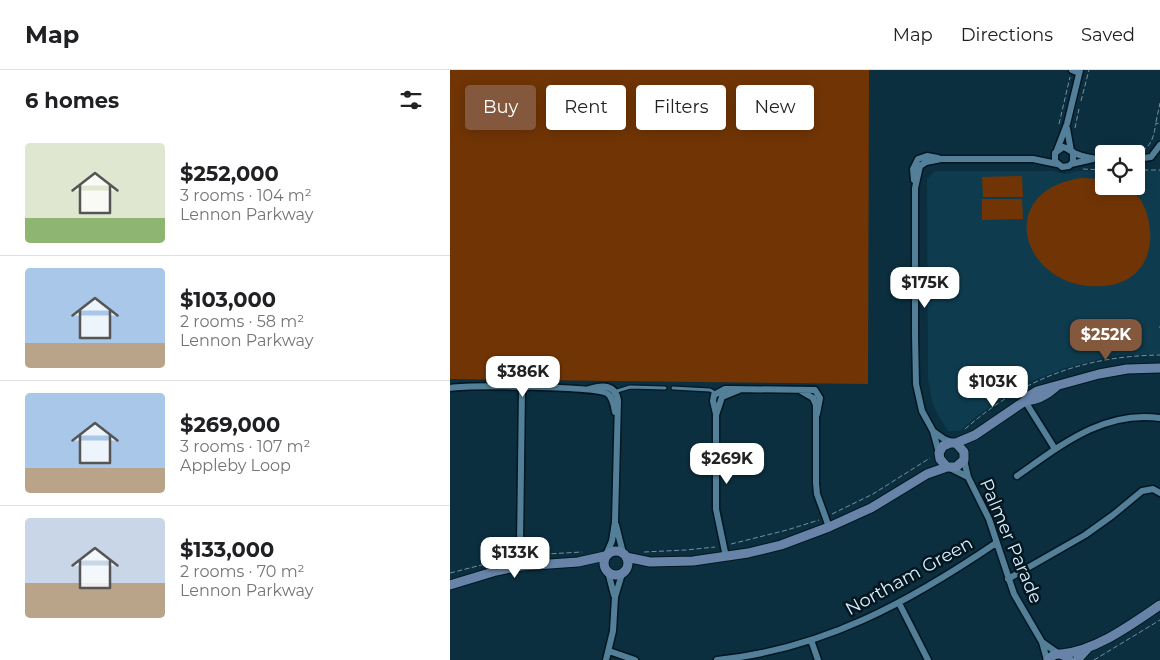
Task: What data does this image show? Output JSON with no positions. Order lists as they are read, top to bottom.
{
  "streets": {
    "street": ["Palmer Parade", "Northam Green"]
  },
  "crossings": [
    ["Palmer Parade", "Northam Green"]
  ],
  "page": {
    "header": "Map",
    "nav": ["Map", "Directions", "Saved"],
    "heading": "6 homes",
    "chip": [
      "Buy",
      "Rent",
      "Filters",
      "New"
    ],
    "list": [
      {
        "name": "$252,000",
        "note": "3 rooms · 104 m² · Lennon Parkway"
      },
      {
        "name": "$103,000",
        "note": "2 rooms · 58 m² · Lennon Parkway"
      },
      {
        "name": "$269,000",
        "note": "3 rooms · 107 m² · Appleby Loop"
      },
      {
        "name": "$133,000",
        "note": "2 rooms · 70 m² · Lennon Parkway"
      }
    ],
    "price": [
      "$175K",
      "$252K",
      "$386K",
      "$103K",
      "$269K",
      "$133K"
    ]
  }
}
